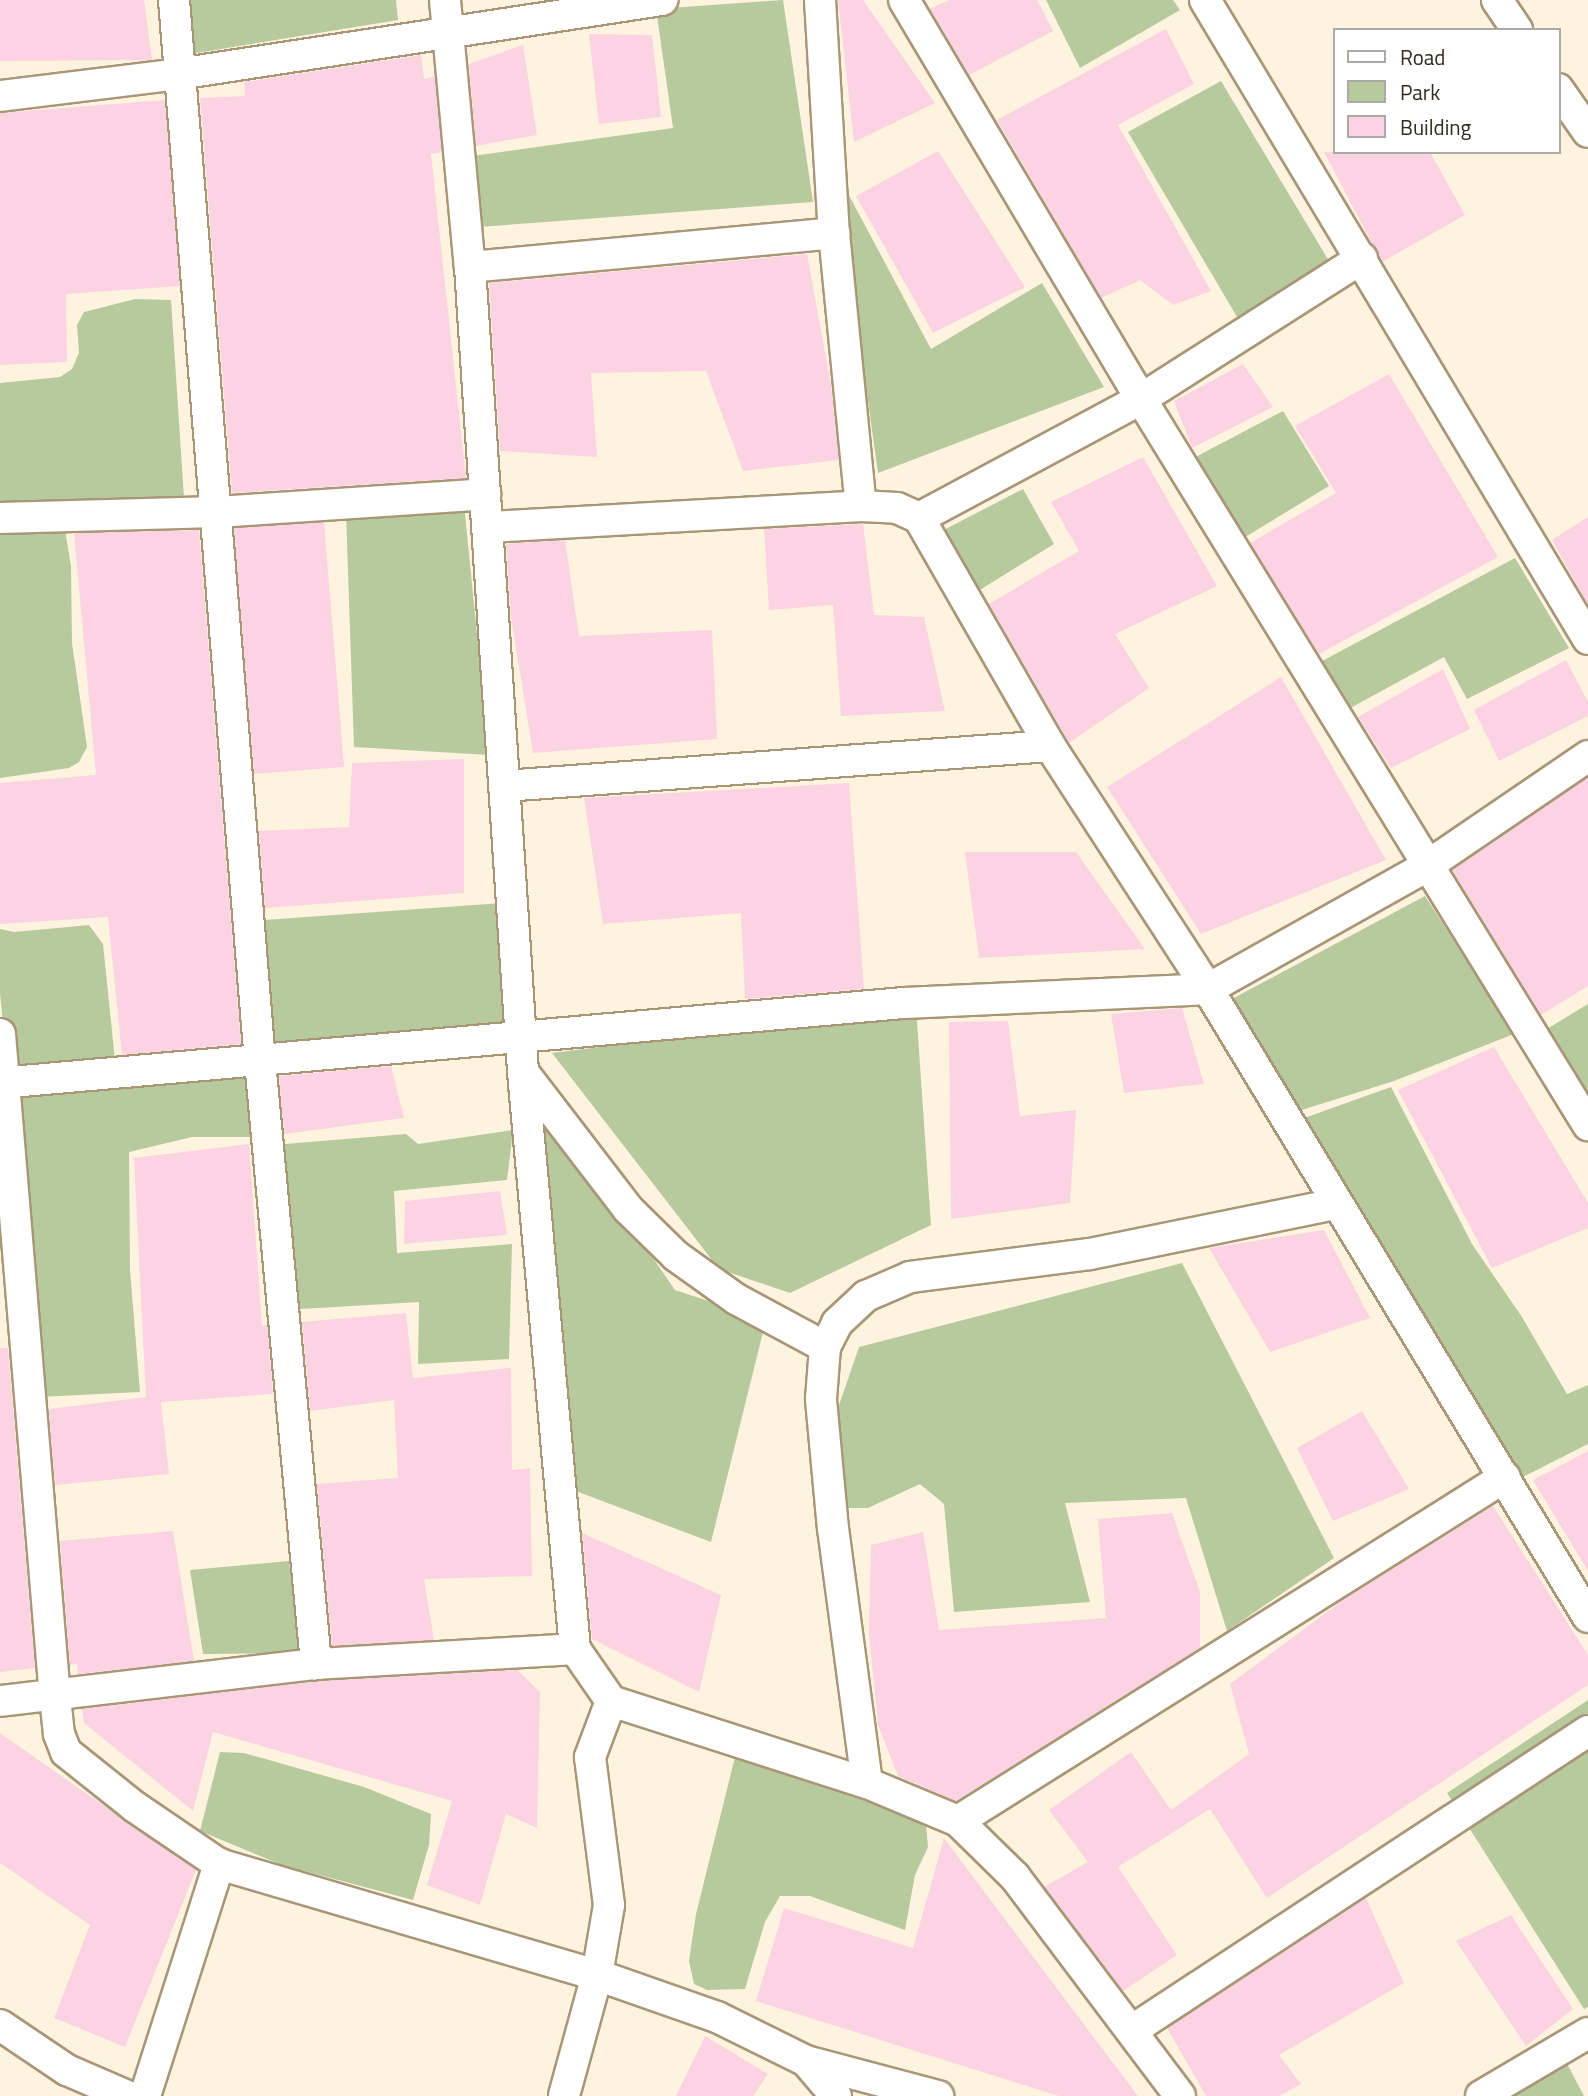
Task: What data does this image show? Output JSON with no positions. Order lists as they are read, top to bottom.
{
  "legend": ["Road", "Park", "Building"]
}
